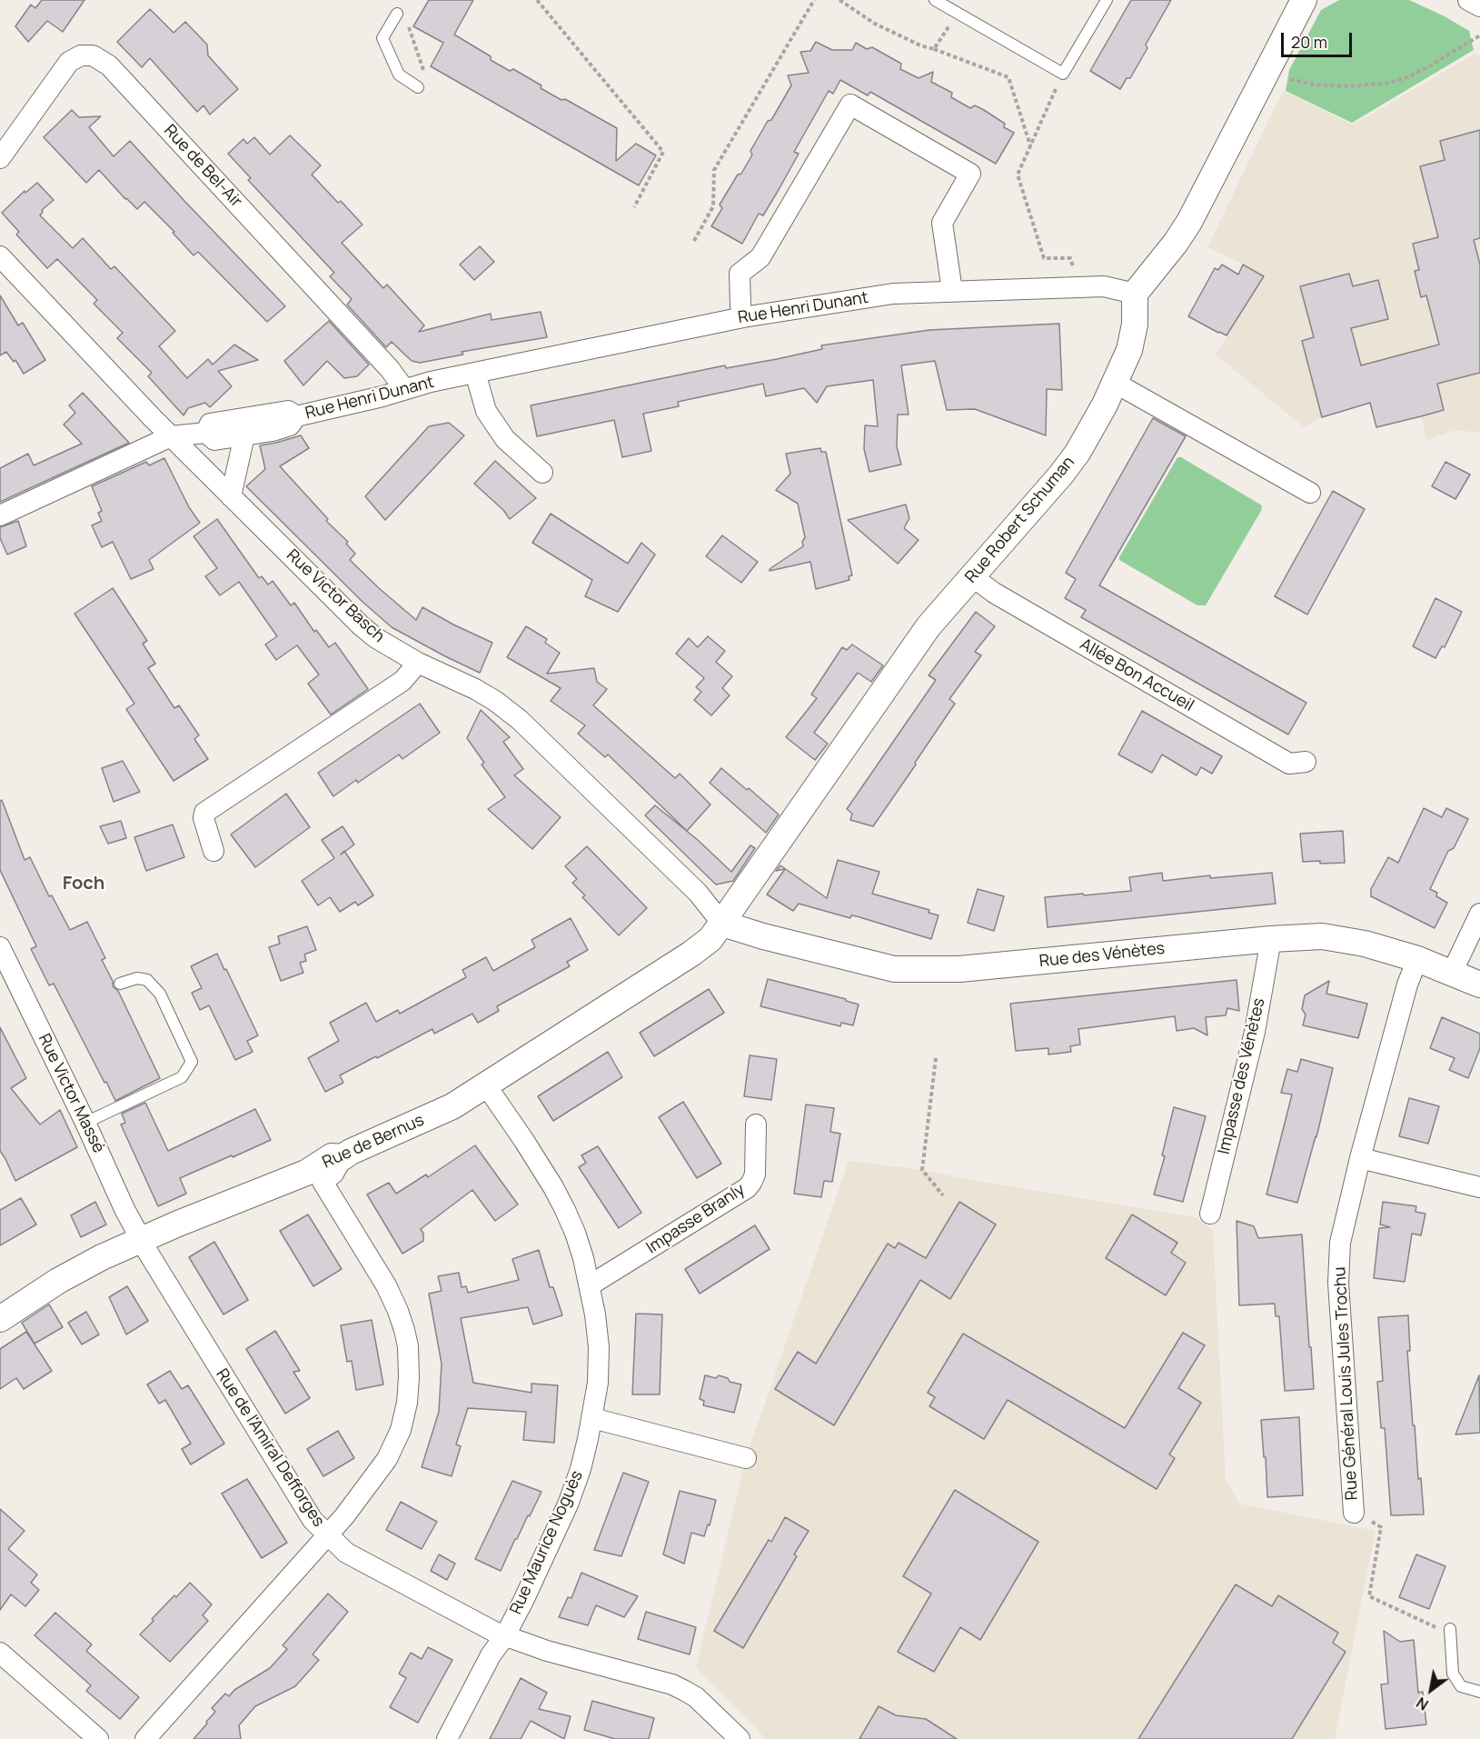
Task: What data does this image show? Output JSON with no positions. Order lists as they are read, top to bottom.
{
  "streets": {
    "street": [
      "Rue de Bel-Air",
      "Rue Henri Dunant",
      "Rue Robert Schuman",
      "Rue Victor Basch",
      "Allée Bon Accueil",
      "Rue des Vénètes",
      "Impasse des Vénètes",
      "Rue Victor Massé",
      "Rue de Bernus",
      "Impasse Branly",
      "Rue Général Louis Jules Trochu",
      "Rue de l'Amiral Defforges",
      "Rue Maurice Noguès"
    ]
  },
  "crossings": [
    ["Rue de Bel-Air", "Rue Henri Dunant"],
    ["Rue Henri Dunant", "Rue Robert Schuman"],
    ["Rue Henri Dunant", "Rue Victor Basch"],
    ["Rue Robert Schuman", "Rue Victor Basch"],
    ["Rue Robert Schuman", "Allée Bon Accueil"],
    ["Rue Robert Schuman", "Rue des Vénètes"],
    ["Rue Robert Schuman", "Rue de Bernus"],
    ["Rue Victor Basch", "Rue des Vénètes"],
    ["Rue Victor Basch", "Rue de Bernus"],
    ["Rue des Vénètes", "Impasse des Vénètes"],
    ["Rue des Vénètes", "Rue de Bernus"],
    ["Rue des Vénètes", "Rue Général Louis Jules Trochu"],
    ["Rue Victor Massé", "Rue de Bernus"],
    ["Rue Victor Massé", "Rue de l'Amiral Defforges"],
    ["Rue de Bernus", "Rue de l'Amiral Defforges"],
    ["Rue de Bernus", "Rue Maurice Noguès"],
    ["Impasse Branly", "Rue Maurice Noguès"],
    ["Rue de l'Amiral Defforges", "Rue Maurice Noguès"]
  ],
  "districts": ["Foch"],
  "scale_bar": "20 m",
  "north": "bottom left"
}
